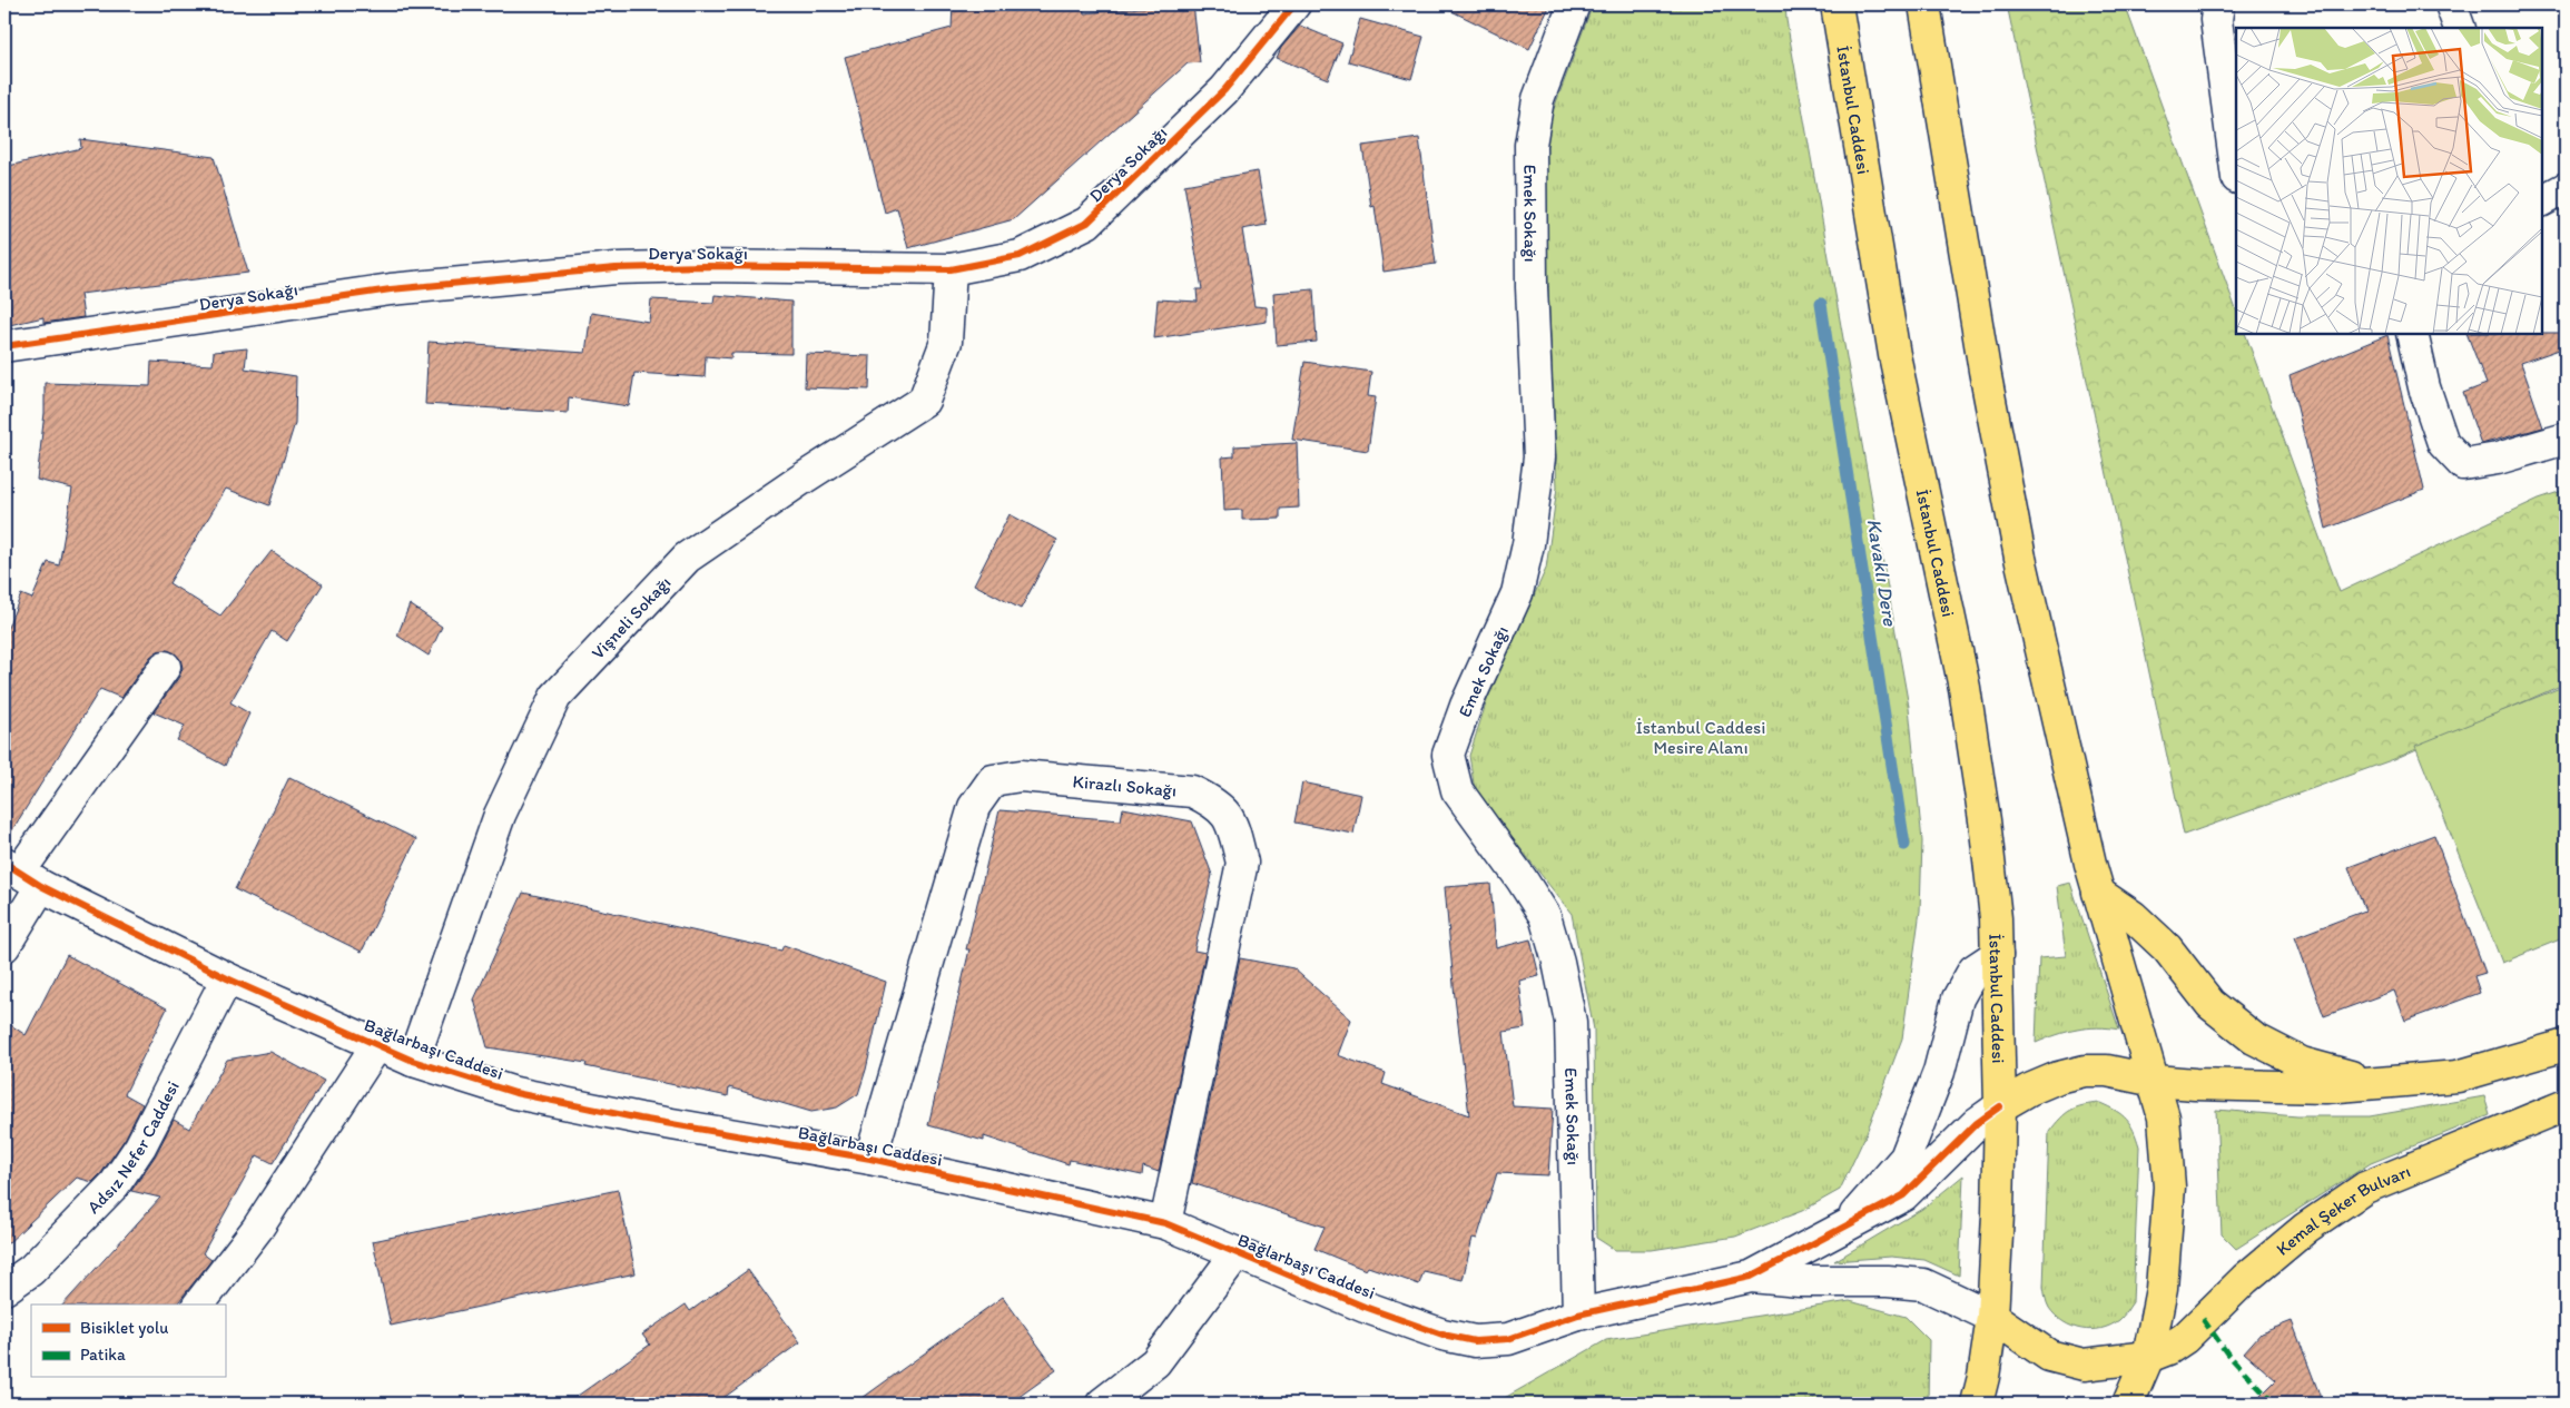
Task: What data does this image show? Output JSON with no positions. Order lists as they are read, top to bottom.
{
  "streets": {
    "main road": ["İstanbul Caddesi", "Kemal Şeker Bulvarı"],
    "street": [
      "Derya Sokağı",
      "Emek Sokağı",
      "Vişneli Sokağı",
      "Kirazlı Sokağı",
      "Bağlarbaşı Caddesi",
      "Adsız Nefer Caddesi"
    ]
  },
  "crossings": [
    ["İstanbul Caddesi", "Kemal Şeker Bulvarı"],
    ["Derya Sokağı", "Vişneli Sokağı"],
    ["Emek Sokağı", "Bağlarbaşı Caddesi"],
    ["Vişneli Sokağı", "Bağlarbaşı Caddesi"],
    ["Kirazlı Sokağı", "Bağlarbaşı Caddesi"],
    ["Bağlarbaşı Caddesi", "Adsız Nefer Caddesi"]
  ],
  "water": ["Kavaklı Dere"],
  "parks": ["İstanbul Caddesi Mesire Alanı"],
  "legend": ["Bisiklet yolu", "Patika"]
}
